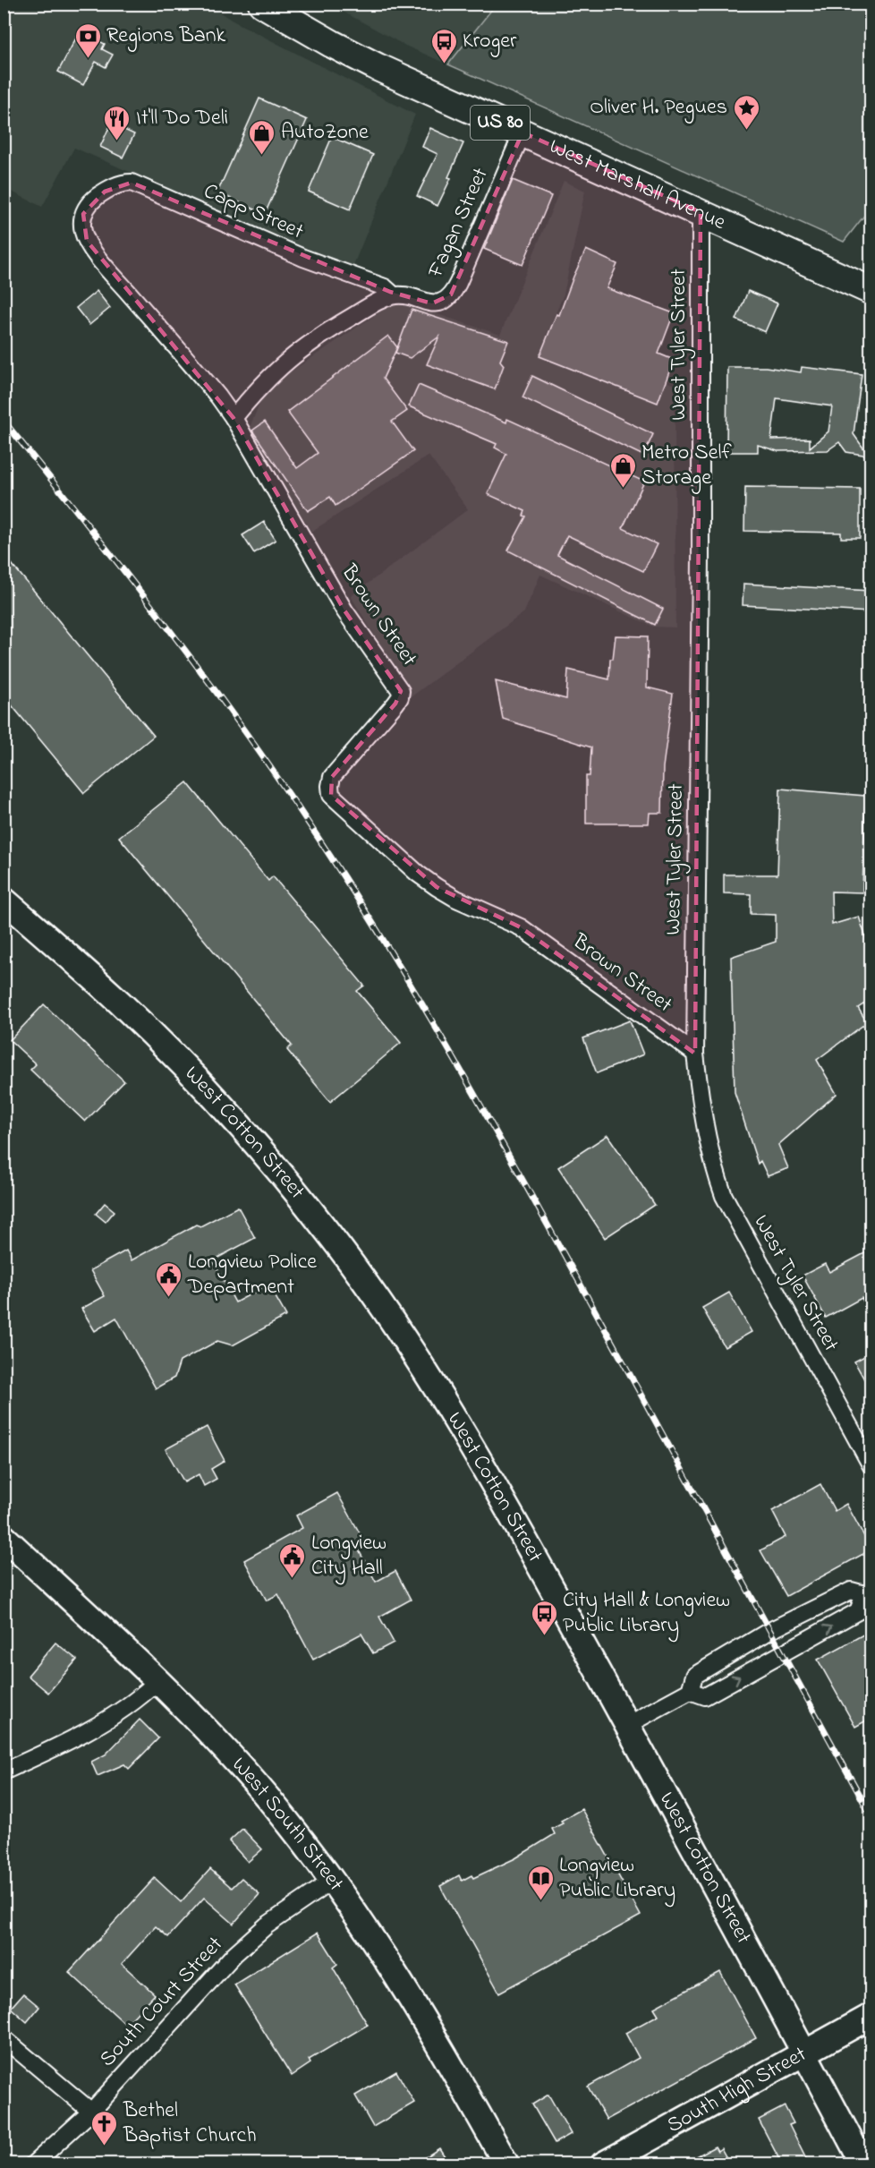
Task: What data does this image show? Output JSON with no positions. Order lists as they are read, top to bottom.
{
  "streets": {
    "main road": [
      "US 80",
      "West Marshall Avenue",
      "West Cotton Street",
      "West South Street",
      "South High Street"
    ],
    "street": [
      "Capp Street",
      "Fagan Street",
      "West Tyler Street",
      "Brown Street",
      "South Court Street"
    ]
  },
  "crossings": [
    ["West Marshall Avenue", "Fagan Street"],
    ["West Marshall Avenue", "West Tyler Street"],
    ["Capp Street", "Fagan Street"],
    ["Capp Street", "Brown Street"],
    ["West Tyler Street", "Brown Street"],
    ["West Cotton Street", "South High Street"],
    ["West South Street", "South Court Street"]
  ],
  "places": {
    "bank": ["Regions Bank"],
    "bus stop": ["Kroger", "City Hall & Longview Public Library"],
    "place": ["Oliver H. Pegues"],
    "restaurant": ["It'll Do Deli"],
    "shop": ["AutoZone", "Metro Self Storage"],
    "public building": ["Longview Police Department", "Longview City Hall"],
    "library": ["Longview Public Library"],
    "church": ["Bethel Baptist Church"]
  }
}
